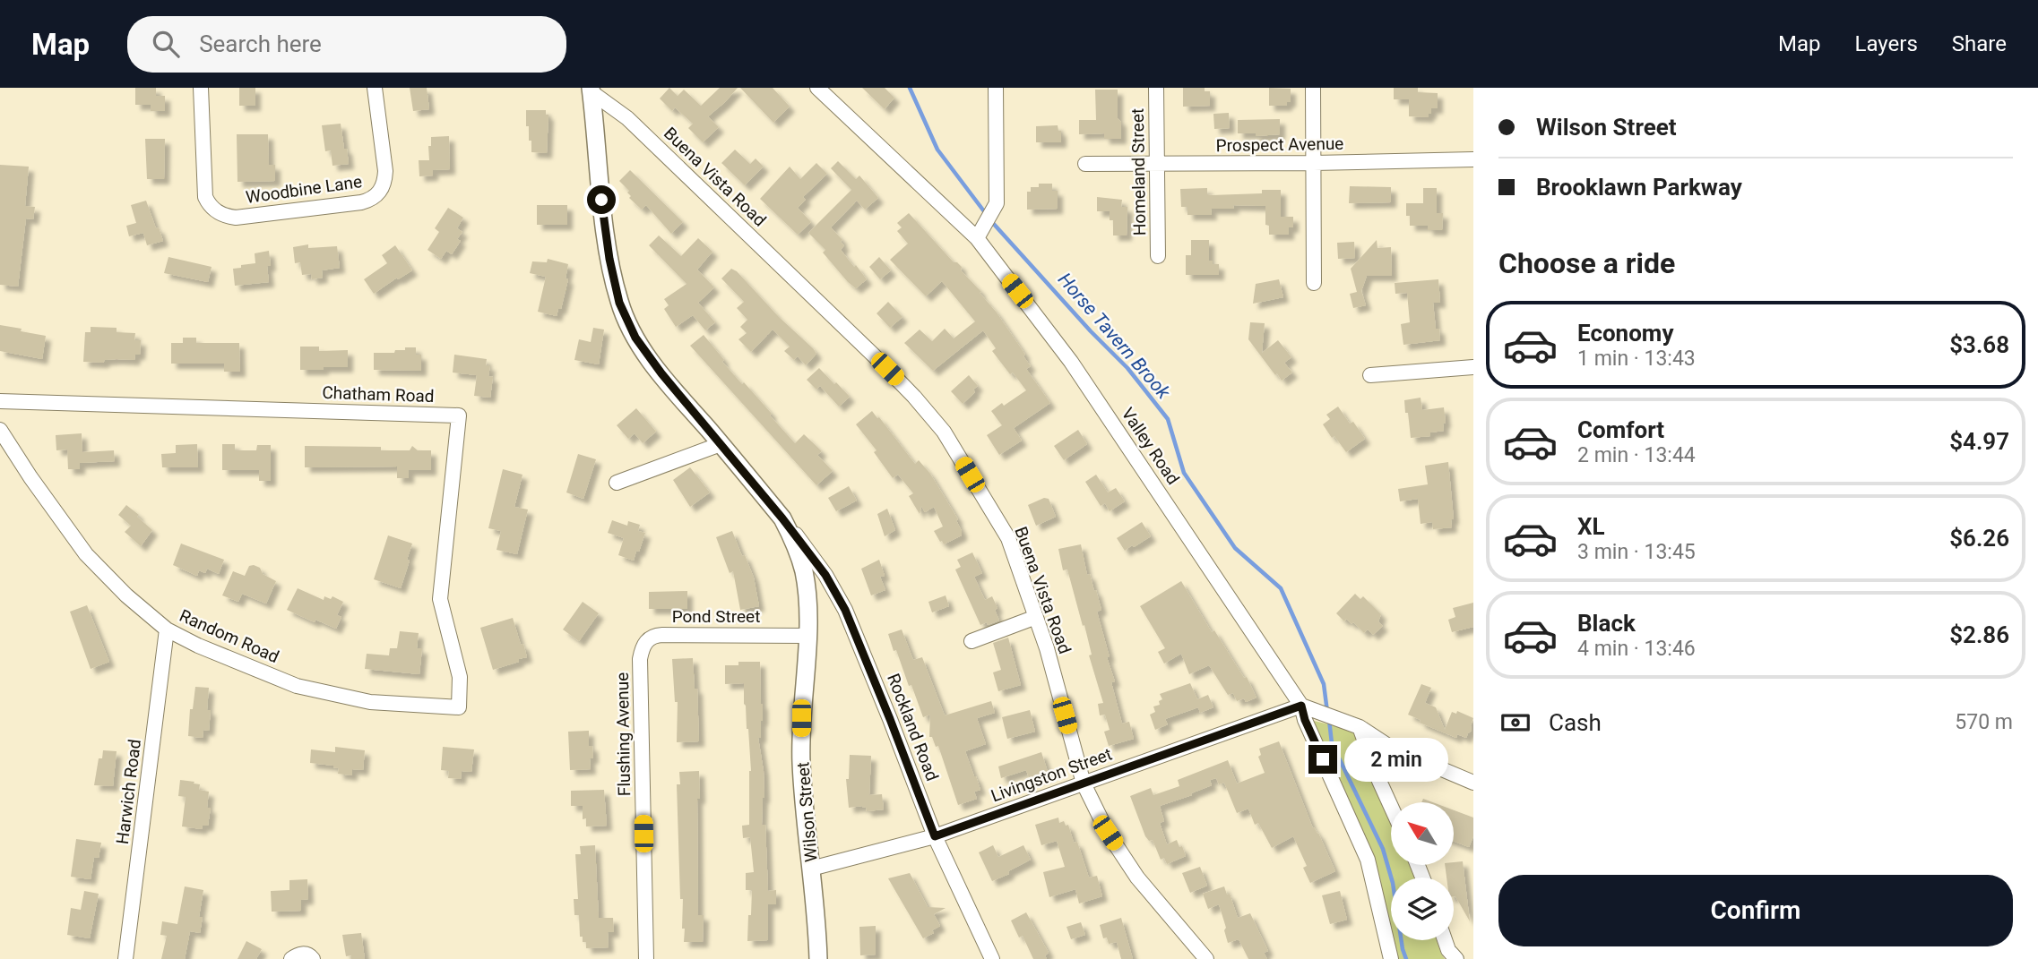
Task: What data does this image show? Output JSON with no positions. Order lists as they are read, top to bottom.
{
  "streets": {
    "main road": ["Wilson Street"],
    "street": [
      "Prospect Avenue",
      "Homeland Street",
      "Buena Vista Road",
      "Woodbine Lane",
      "Chatham Road",
      "Valley Road",
      "Pond Street",
      "Random Road",
      "Rockland Road",
      "Flushing Avenue",
      "Livingston Street",
      "Harwich Road"
    ]
  },
  "crossings": [
    ["Prospect Avenue", "Homeland Street"],
    ["Buena Vista Road", "Livingston Street"],
    ["Buena Vista Road", "Wilson Street"],
    ["Chatham Road", "Random Road"],
    ["Valley Road", "Livingston Street"],
    ["Pond Street", "Flushing Avenue"],
    ["Pond Street", "Wilson Street"],
    ["Random Road", "Harwich Road"],
    ["Rockland Road", "Livingston Street"],
    ["Rockland Road", "Wilson Street"],
    ["Livingston Street", "Wilson Street"]
  ],
  "water": ["Horse Tavern Brook"],
  "north": "top left",
  "page": {
    "header": "Map",
    "search": "Search here",
    "nav": ["Map", "Layers", "Share"],
    "banner": ["Wilson Street", "Brooklawn Parkway"],
    "heading": "Choose a ride",
    "list": [
      {
        "name": "Economy",
        "note": "1 min · 13:43",
        "value": "$3.68"
      },
      {
        "name": "Comfort",
        "note": "2 min · 13:44",
        "value": "$4.97"
      },
      {
        "name": "XL",
        "note": "3 min · 13:45",
        "value": "$6.26"
      },
      {
        "name": "Black",
        "note": "4 min · 13:46",
        "value": "$2.86"
      }
    ],
    "pay": ["Cash", "570 m"],
    "bubble": "2 min",
    "buttons": "Confirm"
  }
}
